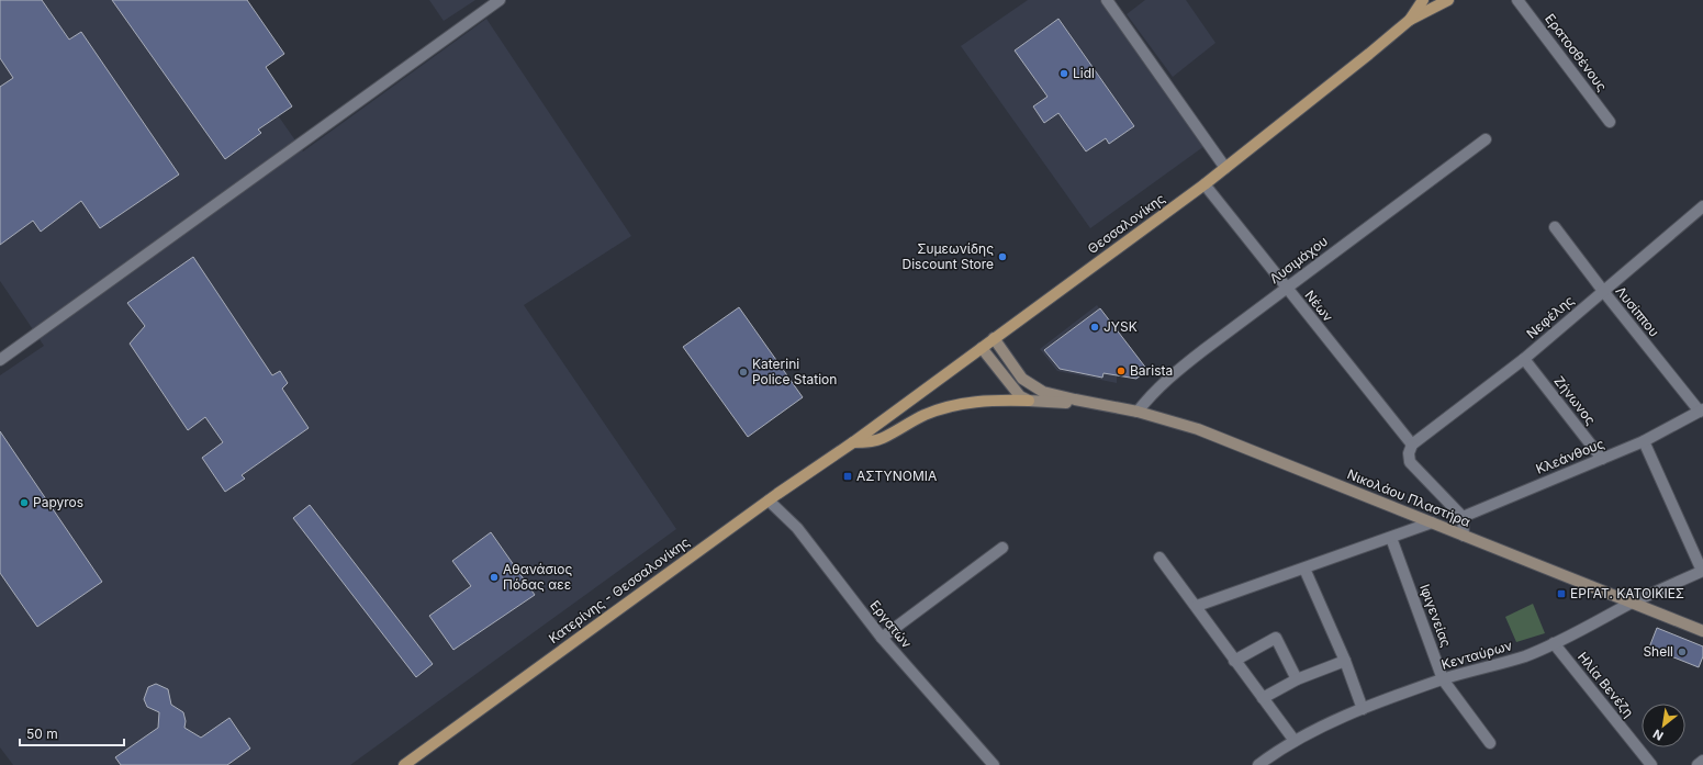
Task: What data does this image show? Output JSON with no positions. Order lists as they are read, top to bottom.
{
  "streets": {
    "main road": ["Θεσσαλονίκης", "Νικολάου Πλαστήρα", "Κατερίνης - Θεσσαλονίκης"],
    "street": [
      "Ερατοσθένους",
      "Λυσιμάχου",
      "Νέων",
      "Λυσίππου",
      "Νεφέλης",
      "Ζήνωνος",
      "Κλεάνθους",
      "Ιφιγενείας",
      "Εργατών",
      "Κενταύρων",
      "Ηλία Βενέζη"
    ]
  },
  "crossings": [
    ["Θεσσαλονίκης", "Νέων"],
    ["Θεσσαλονίκης", "Νικολάου Πλαστήρα"],
    ["Θεσσαλονίκης", "Κατερίνης - Θεσσαλονίκης"],
    ["Λυσιμάχου", "Νέων"],
    ["Λυσιμάχου", "Νικολάου Πλαστήρα"],
    ["Νέων", "Νεφέλης"],
    ["Λυσίππου", "Νεφέλης"],
    ["Λυσίππου", "Κλεάνθους"],
    ["Νεφέλης", "Ζήνωνος"],
    ["Ζήνωνος", "Κλεάνθους"],
    ["Νικολάου Πλαστήρα", "Κενταύρων"],
    ["Κατερίνης - Θεσσαλονίκης", "Εργατών"],
    ["Ιφιγενείας", "Κενταύρων"],
    ["Κενταύρων", "Ηλία Βενέζη"]
  ],
  "places": {
    "other": [
      "Lidl",
      "Συμεωνίδης Discount Store",
      "JYSK",
      "Barista",
      "Katerini Police Station",
      "Papyros",
      "Αθανάσιος Πόδας αεε",
      "Shell"
    ],
    "transit": ["ΑΣΤΥΝΟΜΙΑ", "ΕΡΓΑΤ. ΚΑΤΟΙΚΙΕΣ"]
  },
  "scale_bar": "50 m",
  "north": "bottom left"
}
